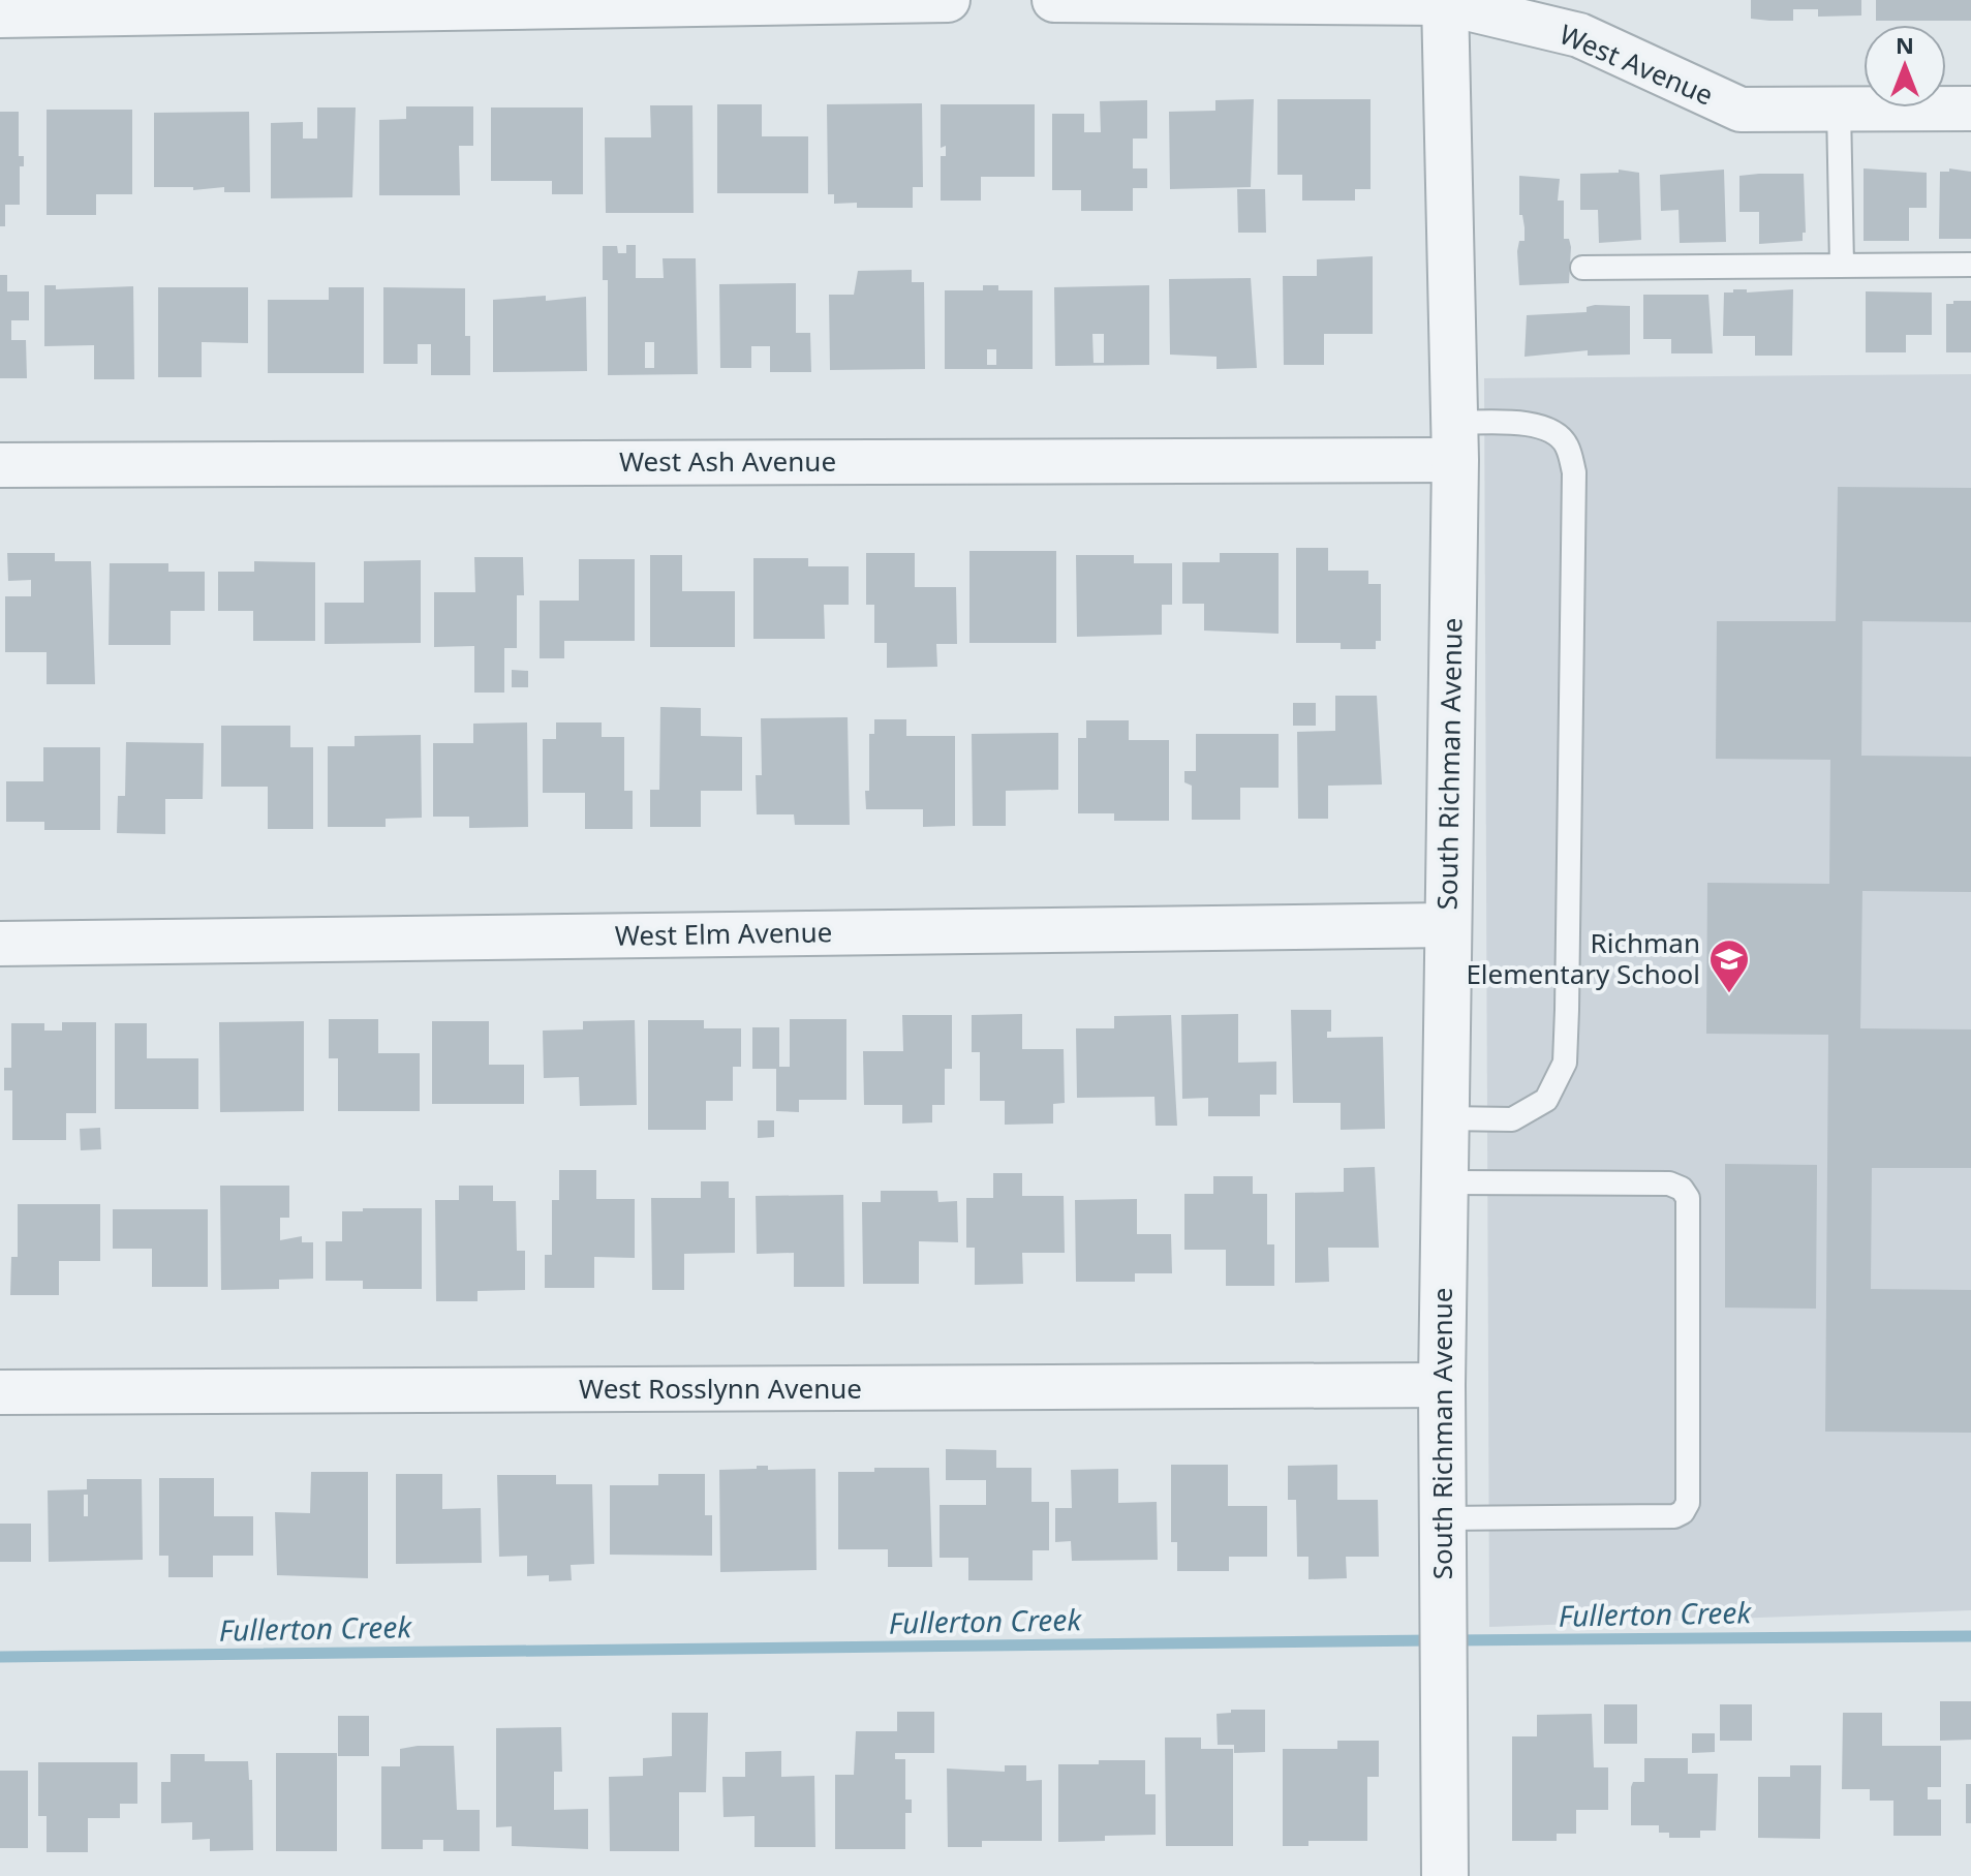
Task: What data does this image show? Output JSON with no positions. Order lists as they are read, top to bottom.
{
  "streets": {
    "street": [
      "West Avenue",
      "West Ash Avenue",
      "South Richman Avenue",
      "West Elm Avenue",
      "West Rosslynn Avenue"
    ]
  },
  "crossings": [
    ["West Avenue", "South Richman Avenue"],
    ["West Ash Avenue", "South Richman Avenue"],
    ["South Richman Avenue", "West Elm Avenue"],
    ["South Richman Avenue", "West Rosslynn Avenue"]
  ],
  "water": ["Fullerton Creek"],
  "places": {
    "school or university": ["Richman Elementary School"]
  },
  "north": "top"
}
